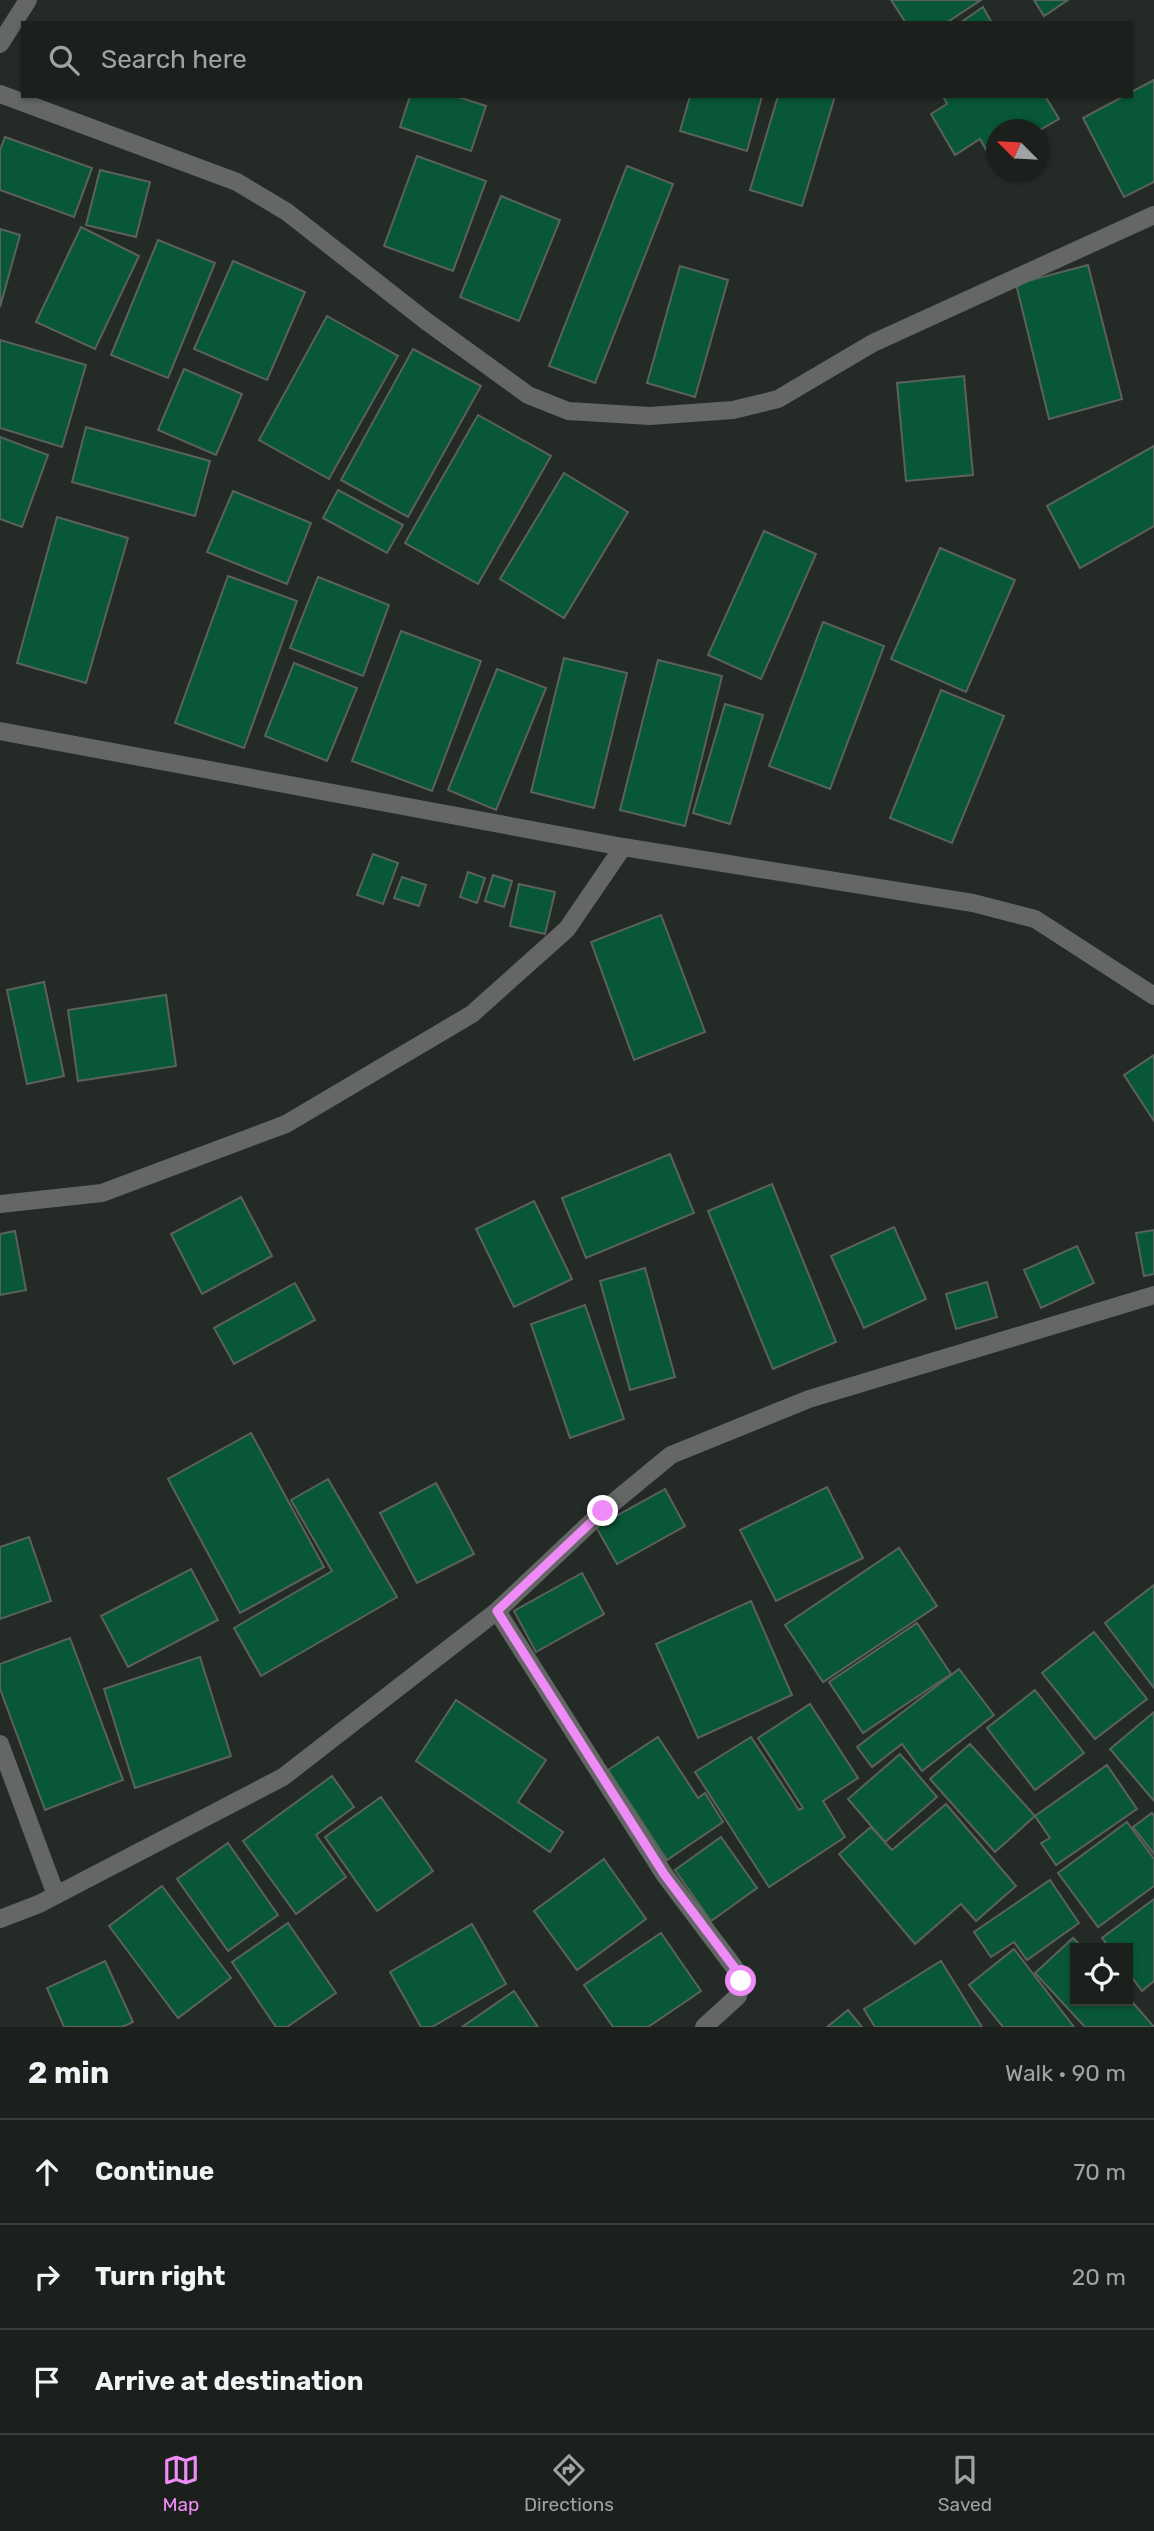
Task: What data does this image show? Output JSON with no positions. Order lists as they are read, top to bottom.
{
  "north": "top left",
  "page": {
    "search": "Search here",
    "heading": ["2 min", "Walk · 90 m"],
    "list": [
      ["Continue", "70 m"],
      ["Turn right", "20 m"],
      "Arrive at destination"
    ],
    "nav": ["Map", "Directions", "Saved"]
  }
}
